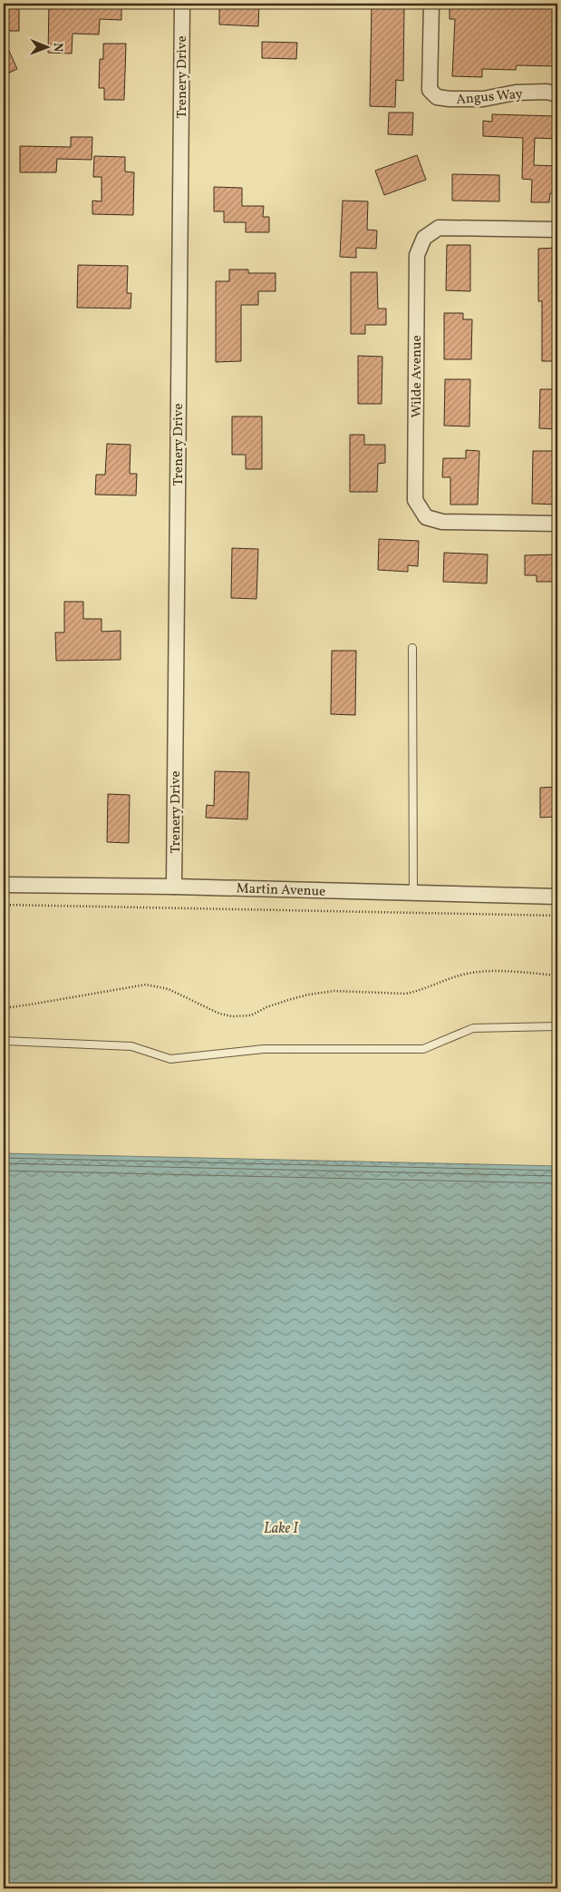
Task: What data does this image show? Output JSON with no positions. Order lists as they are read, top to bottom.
{
  "streets": {
    "street": [
      "Trenery Drive",
      "Angus Way",
      "Wilde Avenue",
      "Martin Avenue"
    ]
  },
  "crossings": [
    ["Trenery Drive", "Martin Avenue"]
  ],
  "water": ["Lake I"],
  "north": "right"
}
